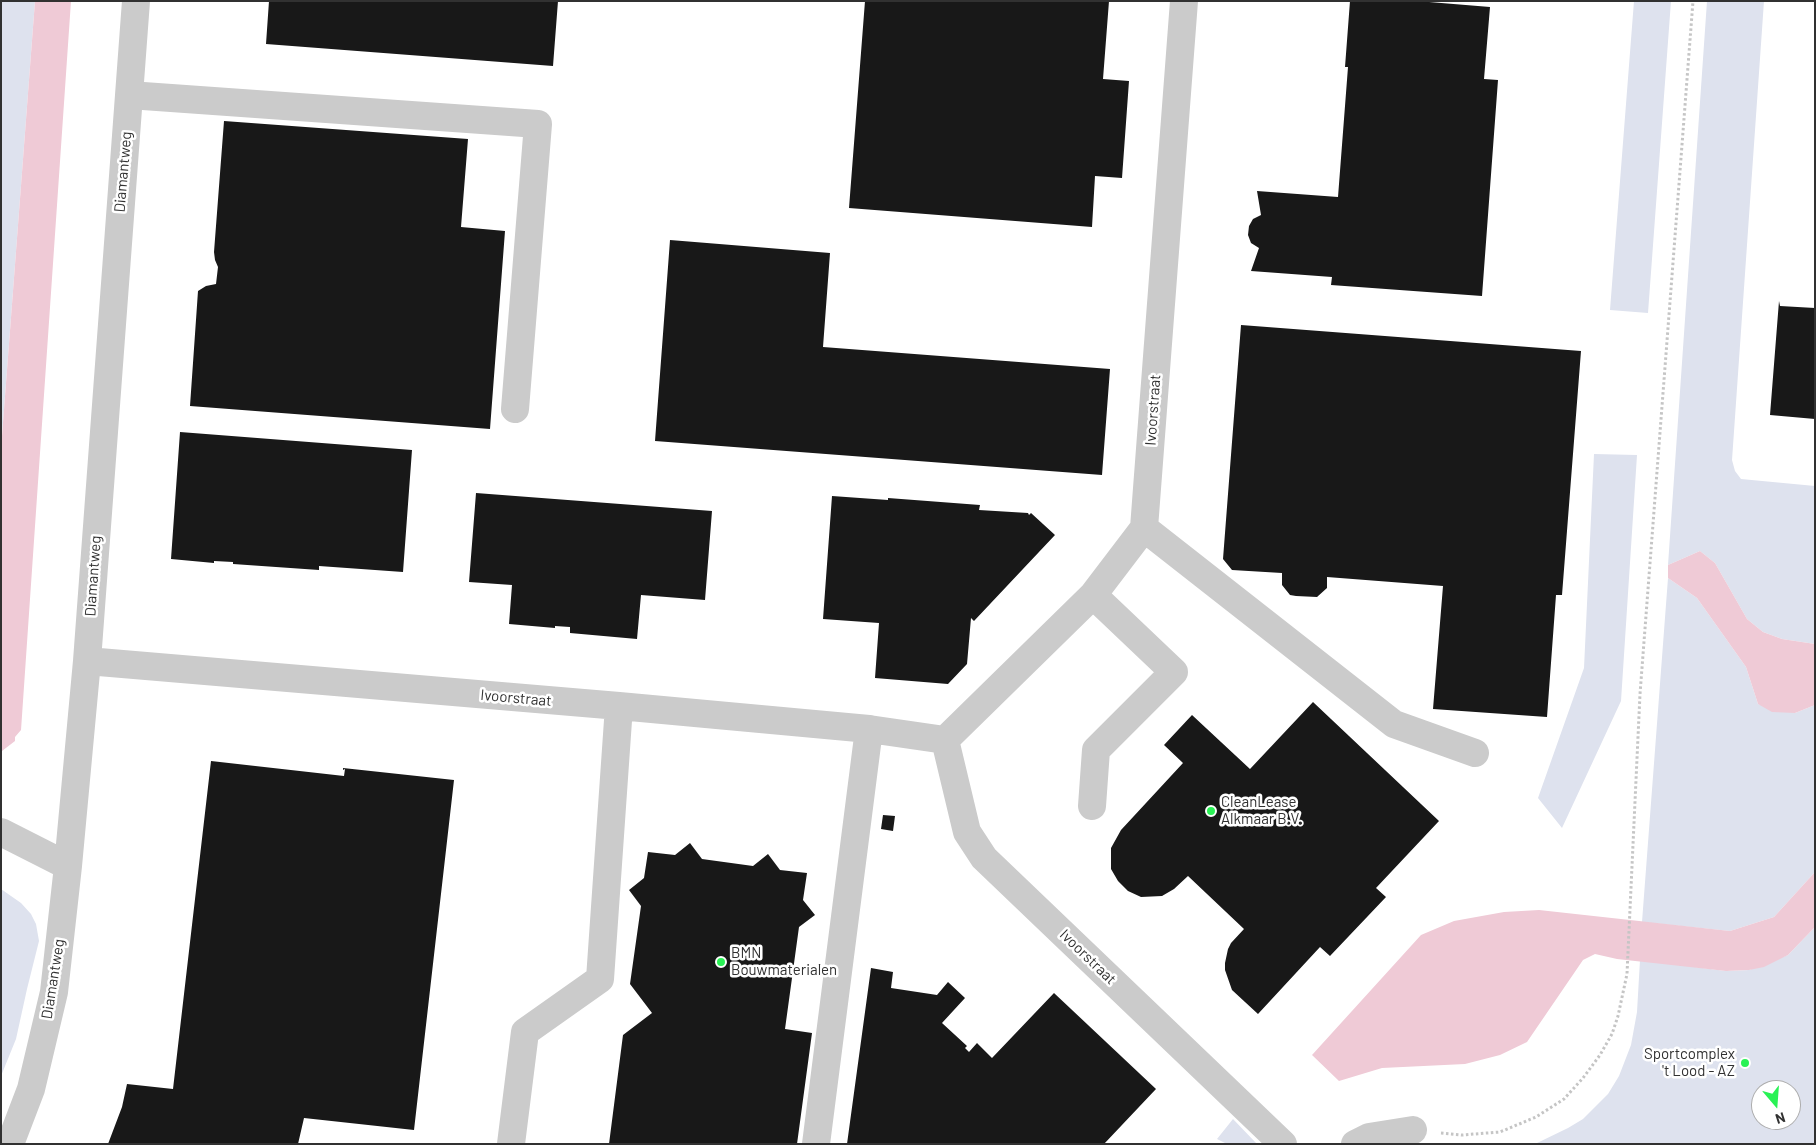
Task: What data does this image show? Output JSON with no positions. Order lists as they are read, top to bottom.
{
  "streets": {
    "street": ["Diamantweg", "Ivoorstraat"]
  },
  "crossings": [
    ["Diamantweg", "Ivoorstraat"]
  ],
  "places": ["CleanLease Alkmaar B.V.", "BMN Bouwmaterialen", "Sportcomplex 't Lood - AZ"],
  "north": "bottom"
}
